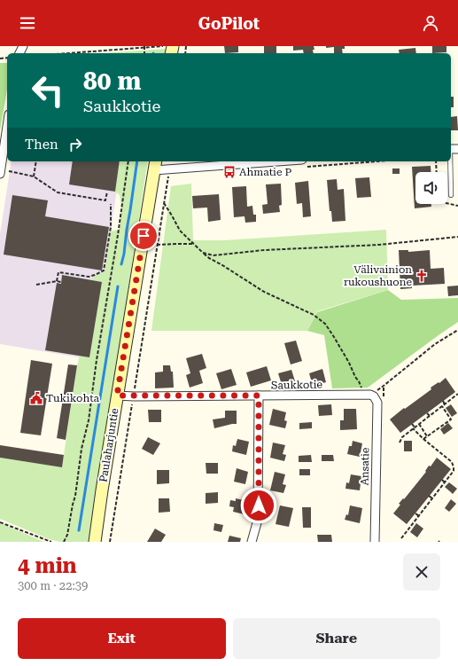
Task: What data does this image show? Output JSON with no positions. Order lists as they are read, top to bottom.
{
  "streets": {
    "street": ["Saukkotie", "Paulaharjuntie", "Ansatie"]
  },
  "crossings": [
    ["Saukkotie", "Paulaharjuntie"],
    ["Saukkotie", "Ansatie"]
  ],
  "places": {
    "bus stop": ["Ahmatie P"],
    "church": ["Välivainion rukoushuone"],
    "public building": ["Tukikohta"]
  },
  "page": {
    "header": "GoPilot",
    "turn": ["80 m", "Saukkotie"],
    "then": "Then",
    "heading": ["4 min", "300 m · 22:39"],
    "buttons": ["Exit", "Share"]
  }
}
